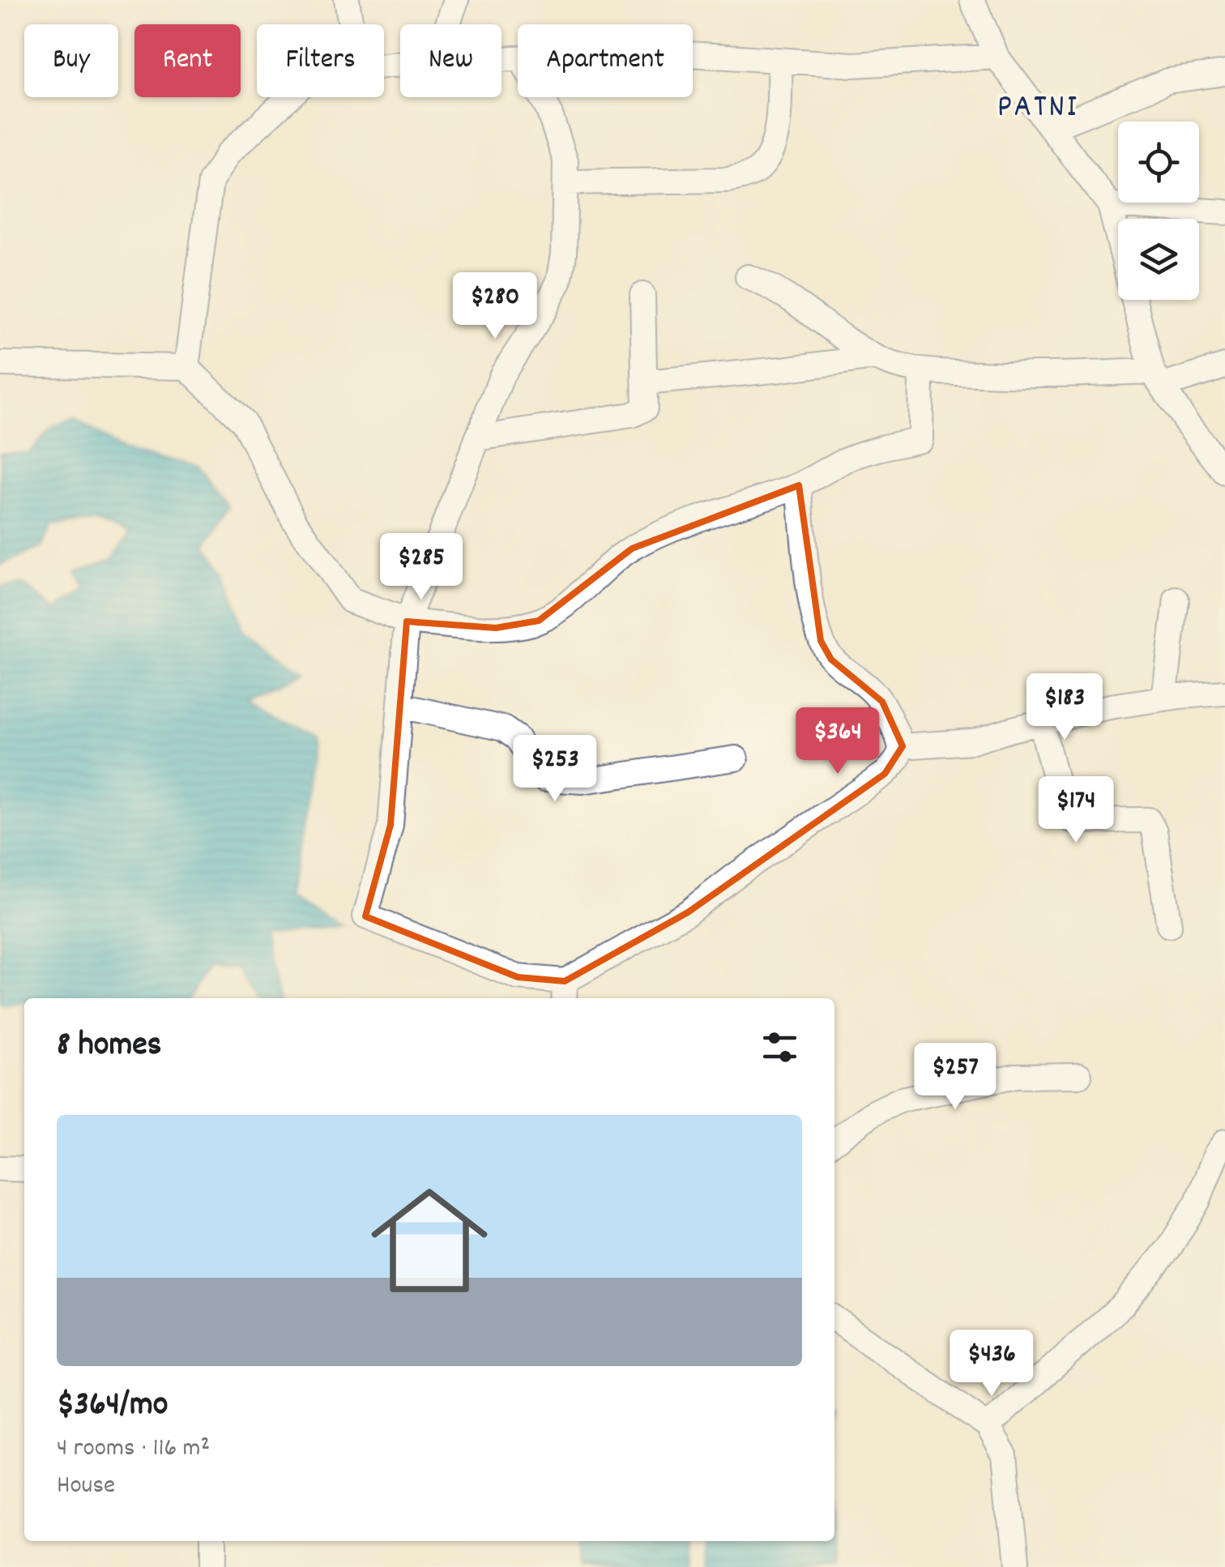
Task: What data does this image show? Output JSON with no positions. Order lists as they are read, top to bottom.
{
  "districts": ["PATNI"],
  "page": {
    "chip": [
      "Buy",
      "Rent",
      "Filters",
      "New",
      "Apartment"
    ],
    "price": [
      "$280",
      "$285",
      "$183",
      "$364",
      "$253",
      "$174",
      "$257",
      "$436"
    ],
    "heading": "8 homes",
    "list": [
      {
        "name": "$364/mo",
        "note": "4 rooms · 116 m² · House"
      }
    ]
  }
}
